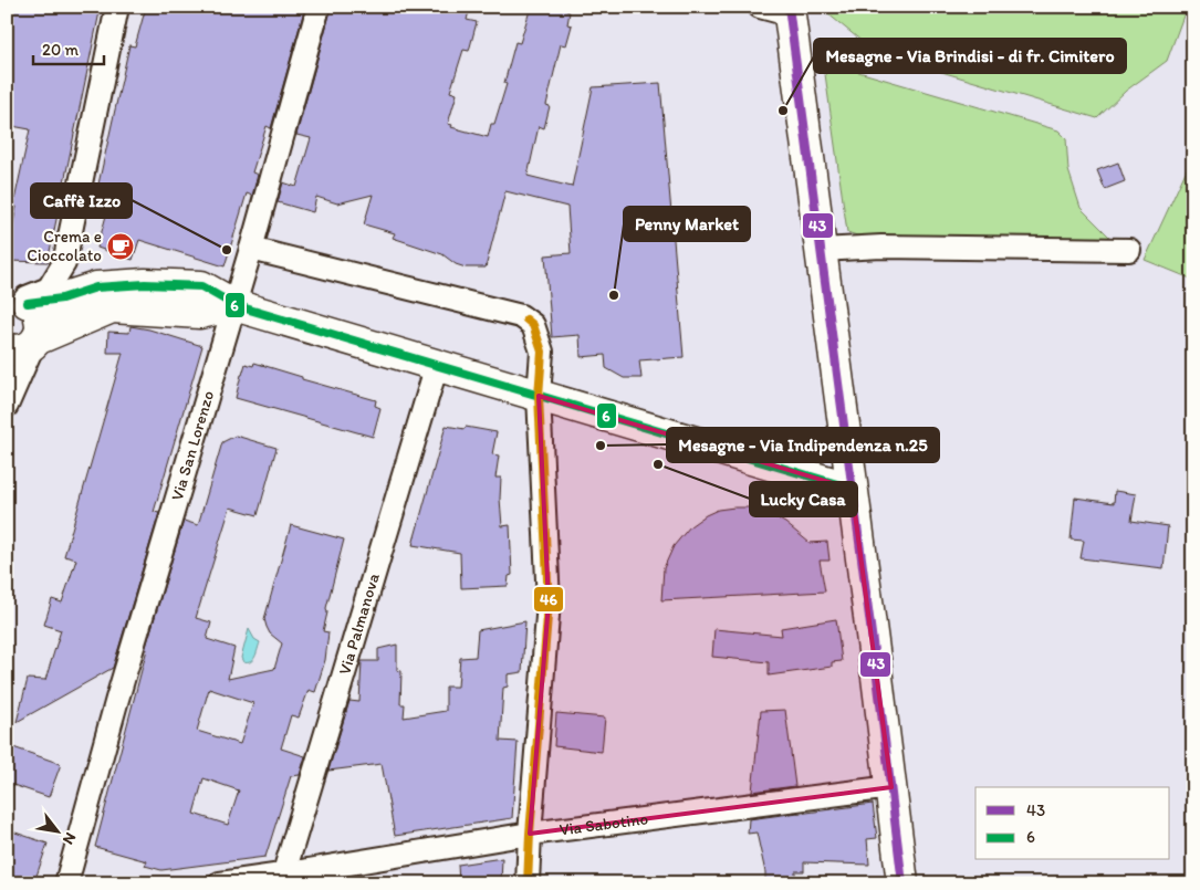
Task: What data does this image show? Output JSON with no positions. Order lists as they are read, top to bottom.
{
  "streets": {
    "street": ["Via San Lorenzo", "Via Palmanova", "Via Sabotino"]
  },
  "crossings": [
    ["Via Palmanova", "Via Sabotino"]
  ],
  "places": {
    "other": [
      "Mesagne - Via Brindisi - di fr. Cimitero",
      "Caffè Izzo",
      "Penny Market",
      "Mesagne - Via Indipendenza n.25",
      "Lucky Casa"
    ],
    "cafe": ["Crema e Cioccolato"]
  },
  "lines": ["transit line 43", "transit line 6", "transit line 46"],
  "legend": ["43", "6"],
  "scale_bar": "20 m",
  "north": "bottom right"
}
